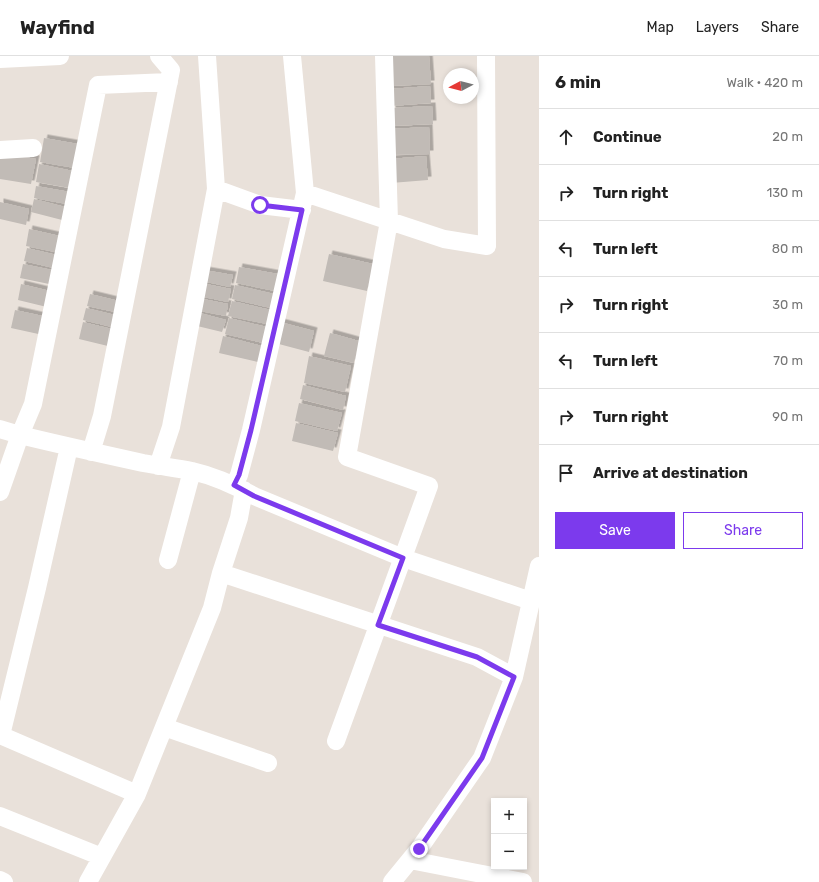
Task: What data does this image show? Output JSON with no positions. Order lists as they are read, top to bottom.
{
  "north": "left",
  "page": {
    "header": "Wayfind",
    "nav": ["Map", "Layers", "Share"],
    "heading": ["6 min", "Walk · 420 m"],
    "list": [
      ["Continue", "20 m"],
      ["Turn right", "130 m"],
      ["Turn left", "80 m"],
      ["Turn right", "30 m"],
      ["Turn left", "70 m"],
      ["Turn right", "90 m"],
      "Arrive at destination"
    ],
    "buttons": ["Save", "Share"],
    "map_buttons": ["+", "−"]
  }
}
